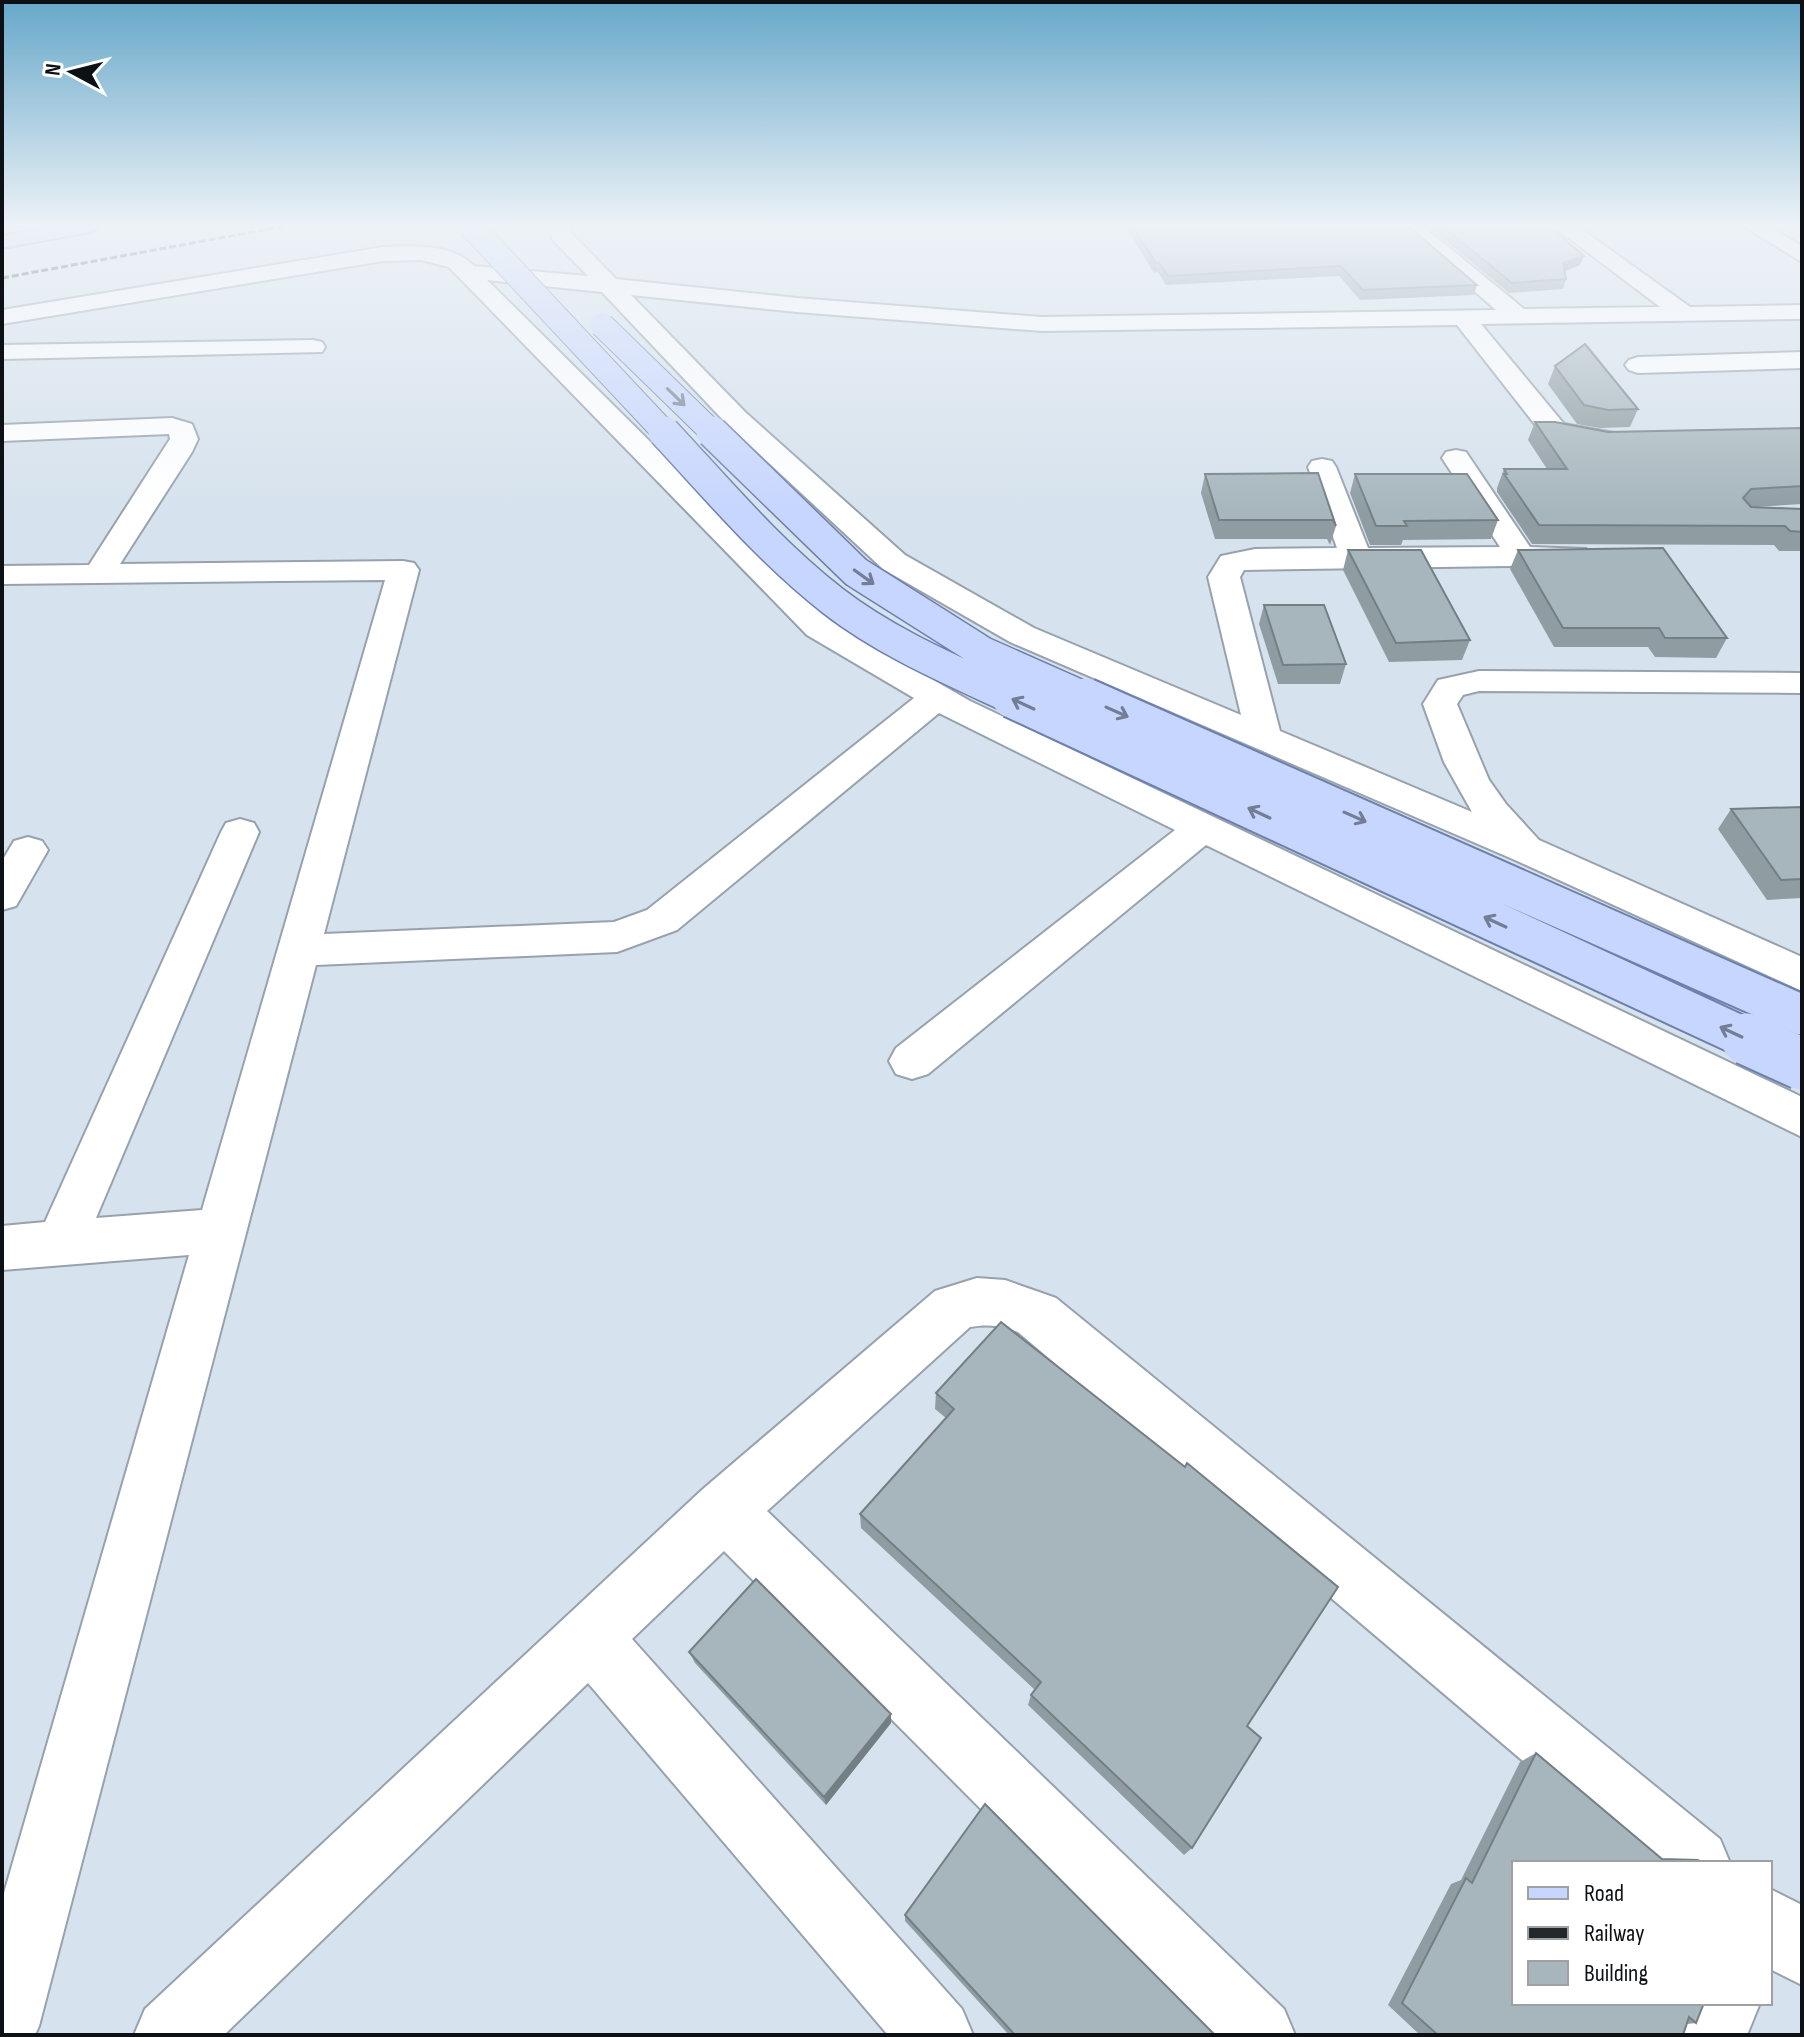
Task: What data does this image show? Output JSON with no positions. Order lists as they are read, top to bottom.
{
  "legend": ["Road", "Railway", "Building"],
  "north": "left"
}
